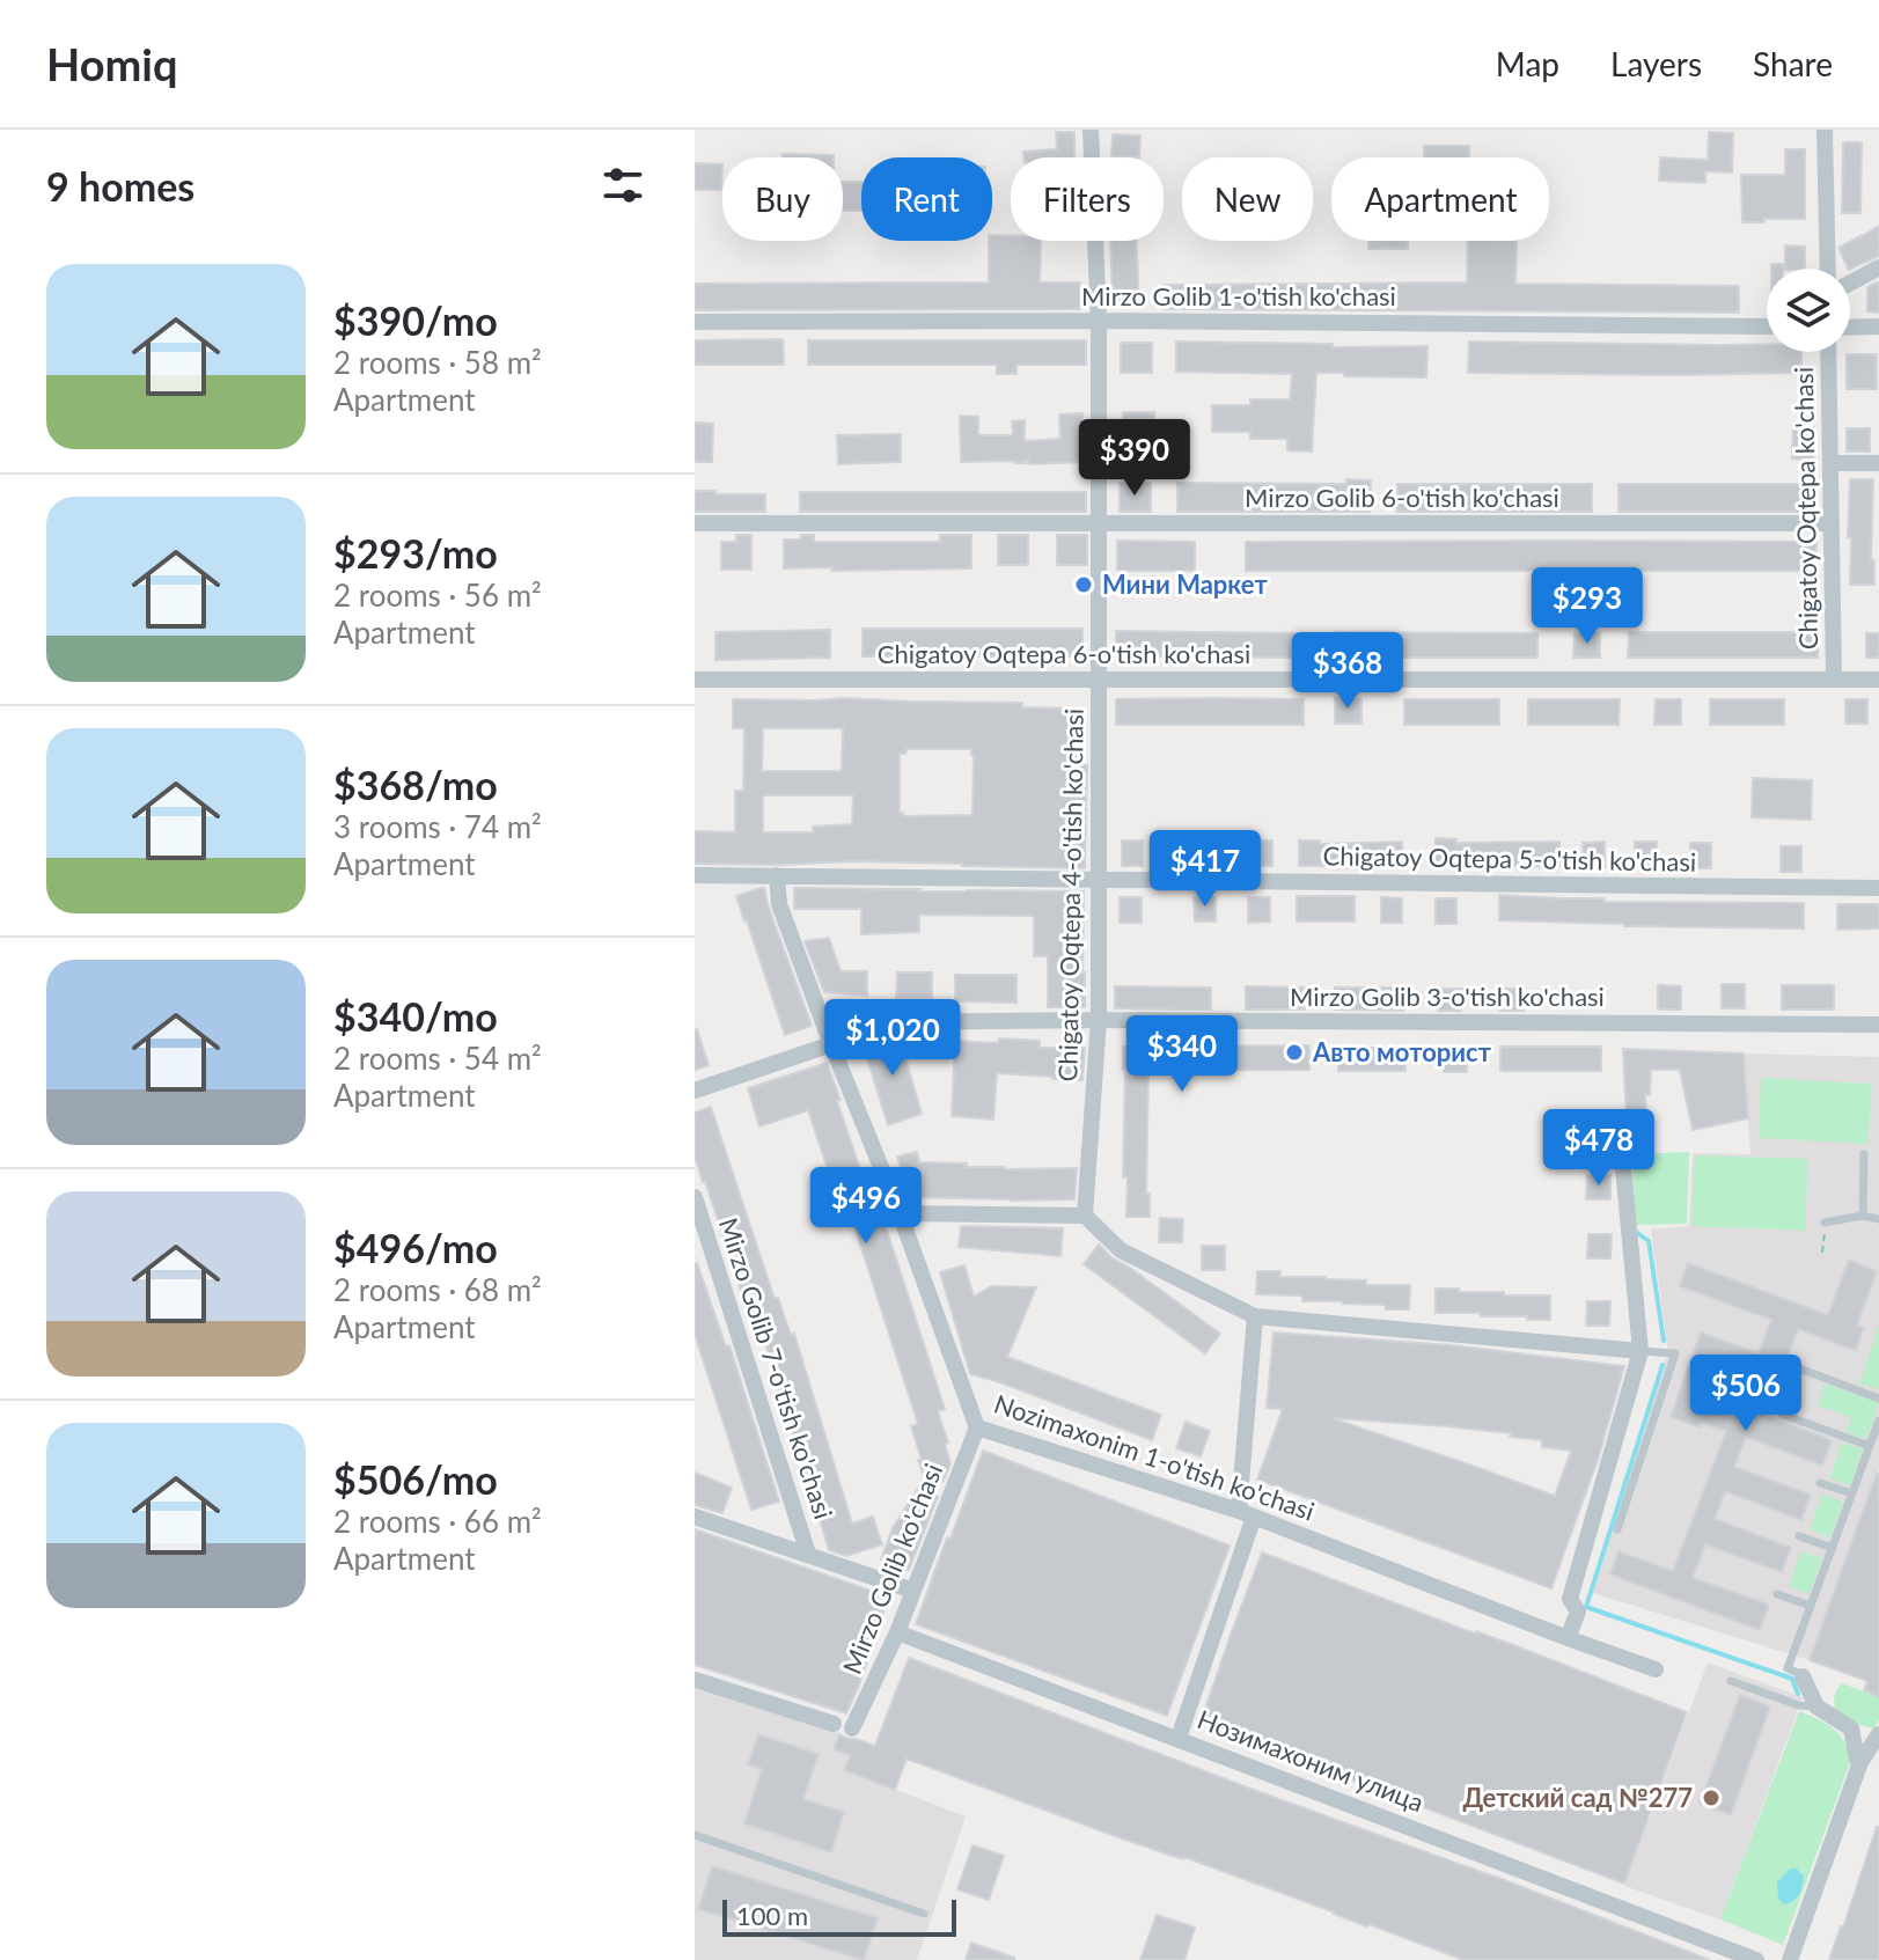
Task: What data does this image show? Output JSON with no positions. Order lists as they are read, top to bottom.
{
  "streets": {
    "street": [
      "Mirzo Golib 1-o'tish ko'chasi",
      "Mirzo Golib 6-o'tish ko'chasi",
      "Chigatoy Oqtepa ko'chasi",
      "Chigatoy Oqtepa 6-o'tish ko'chasi",
      "Chigatoy Oqtepa 5-o'tish ko'chasi",
      "Chigatoy Oqtepa 4-o'tish ko'chasi",
      "Mirzo Golib 3-o'tish ko'chasi",
      "Mirzo Golib 7-o'tish ko'chasi",
      "Nozimaxonim 1-o'tish ko'chasi",
      "Mirzo Golib ko'chasi",
      "Нозимахоним улица"
    ]
  },
  "crossings": [
    ["Mirzo Golib 1-o'tish ko'chasi", "Chigatoy Oqtepa 4-o'tish ko'chasi"],
    ["Mirzo Golib 6-o'tish ko'chasi", "Chigatoy Oqtepa ko'chasi"],
    ["Mirzo Golib 6-o'tish ko'chasi", "Chigatoy Oqtepa 4-o'tish ko'chasi"],
    ["Chigatoy Oqtepa ko'chasi", "Chigatoy Oqtepa 6-o'tish ko'chasi"],
    ["Chigatoy Oqtepa 6-o'tish ko'chasi", "Chigatoy Oqtepa 4-o'tish ko'chasi"],
    ["Chigatoy Oqtepa 5-o'tish ko'chasi", "Chigatoy Oqtepa 4-o'tish ko'chasi"],
    ["Chigatoy Oqtepa 5-o'tish ko'chasi", "Nozimaxonim 1-o'tish ko'chasi"],
    ["Chigatoy Oqtepa 4-o'tish ko'chasi", "Mirzo Golib 3-o'tish ko'chasi"],
    ["Mirzo Golib 3-o'tish ko'chasi", "Nozimaxonim 1-o'tish ko'chasi"],
    ["Nozimaxonim 1-o'tish ko'chasi", "Mirzo Golib ko'chasi"],
    ["Mirzo Golib ko'chasi", "Нозимахоним улица"]
  ],
  "places": ["Мини Маркет", "Авто моторист", "Детский сад №277"],
  "scale_bar": "100 m",
  "page": {
    "header": "Homiq",
    "nav": ["Map", "Layers", "Share"],
    "heading": "9 homes",
    "chip": [
      "Buy",
      "Rent",
      "Filters",
      "New",
      "Apartment"
    ],
    "list": [
      {
        "name": "$390/mo",
        "note": "2 rooms · 58 m² · Apartment"
      },
      {
        "name": "$293/mo",
        "note": "2 rooms · 56 m² · Apartment"
      },
      {
        "name": "$368/mo",
        "note": "3 rooms · 74 m² · Apartment"
      },
      {
        "name": "$340/mo",
        "note": "2 rooms · 54 m² · Apartment"
      },
      {
        "name": "$496/mo",
        "note": "2 rooms · 68 m² · Apartment"
      },
      {
        "name": "$506/mo",
        "note": "2 rooms · 66 m² · Apartment"
      }
    ],
    "price": [
      "$390",
      "$293",
      "$368",
      "$417",
      "$1,020",
      "$340",
      "$478",
      "$496",
      "$506"
    ],
    "scale": "100 m"
  }
}
